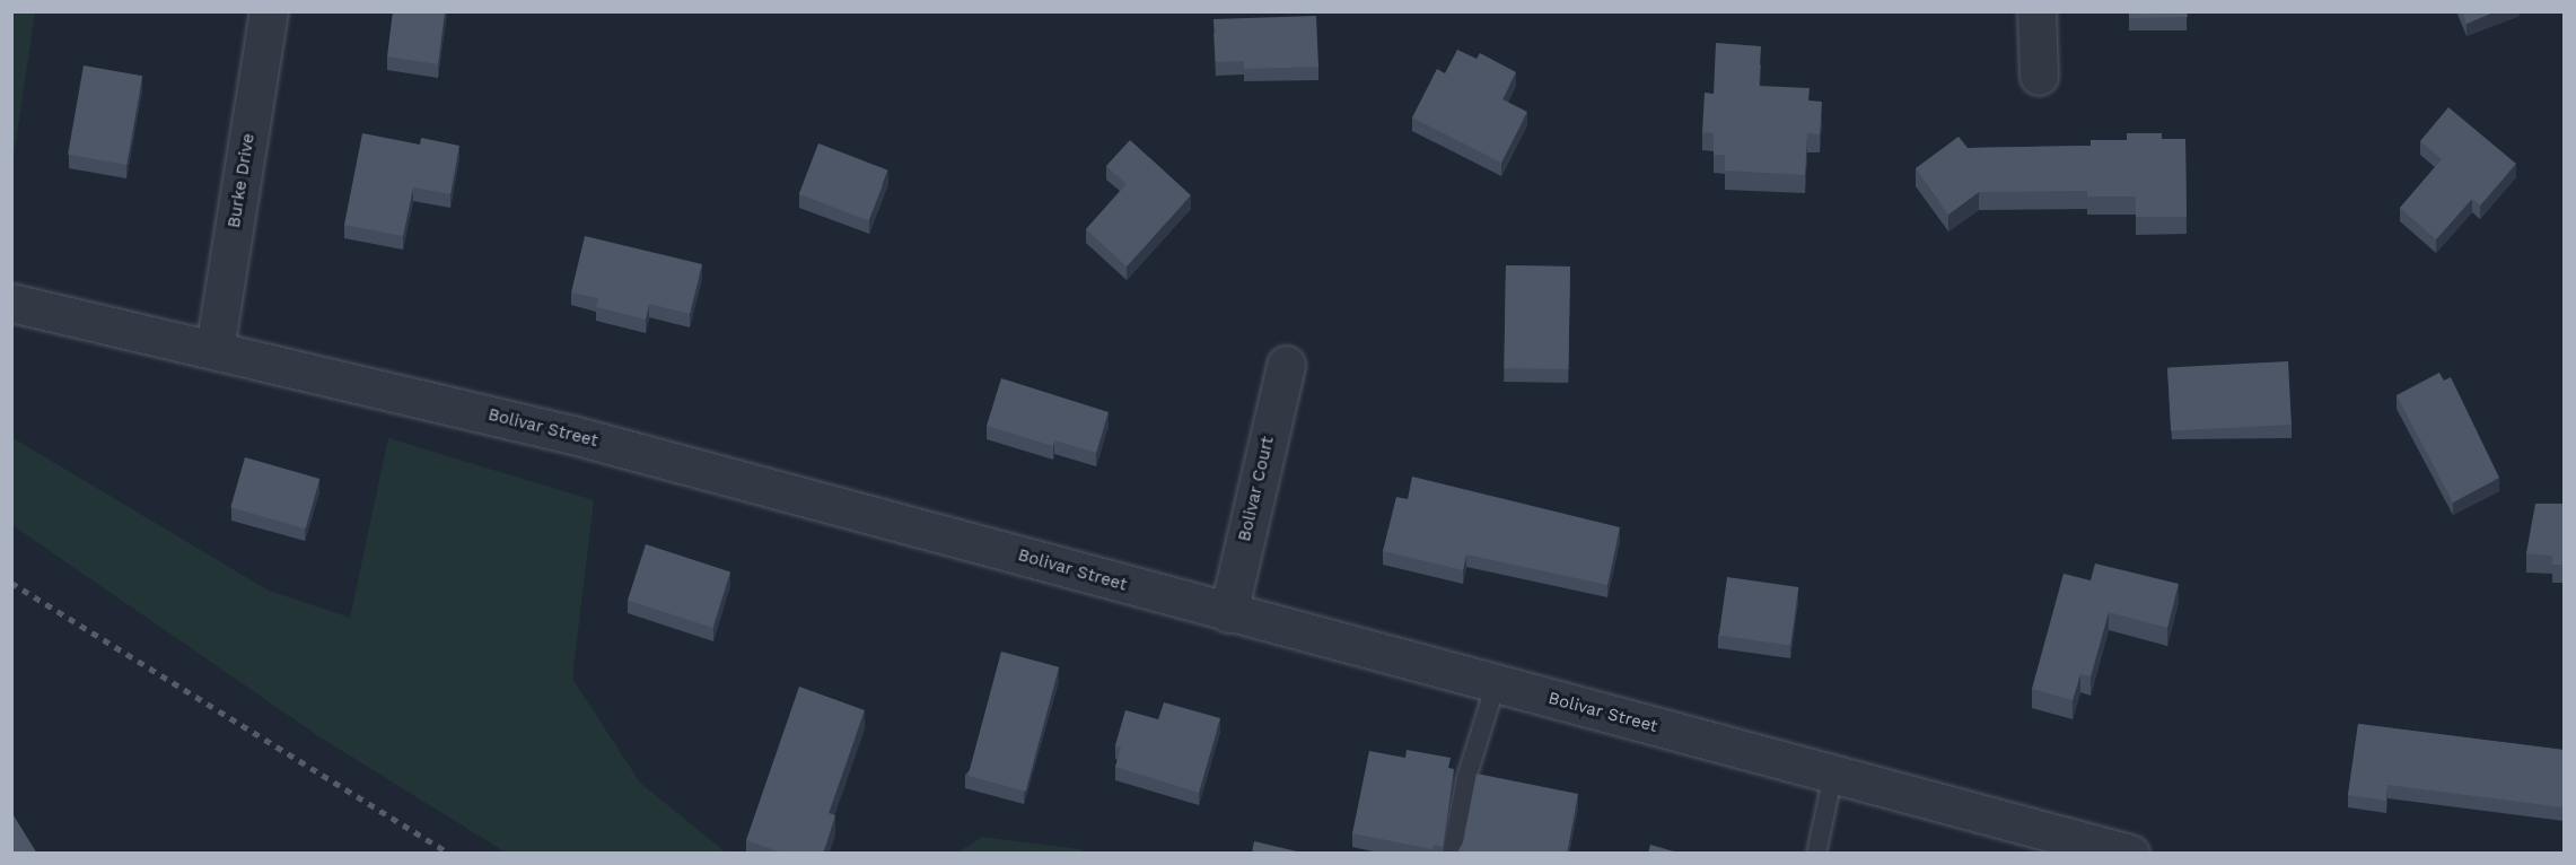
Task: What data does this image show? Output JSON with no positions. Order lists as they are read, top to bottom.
{
  "streets": {
    "street": ["Burke Drive", "Bolivar Street", "Bolivar Court"]
  },
  "crossings": [
    ["Burke Drive", "Bolivar Street"],
    ["Bolivar Street", "Bolivar Court"]
  ]
}
